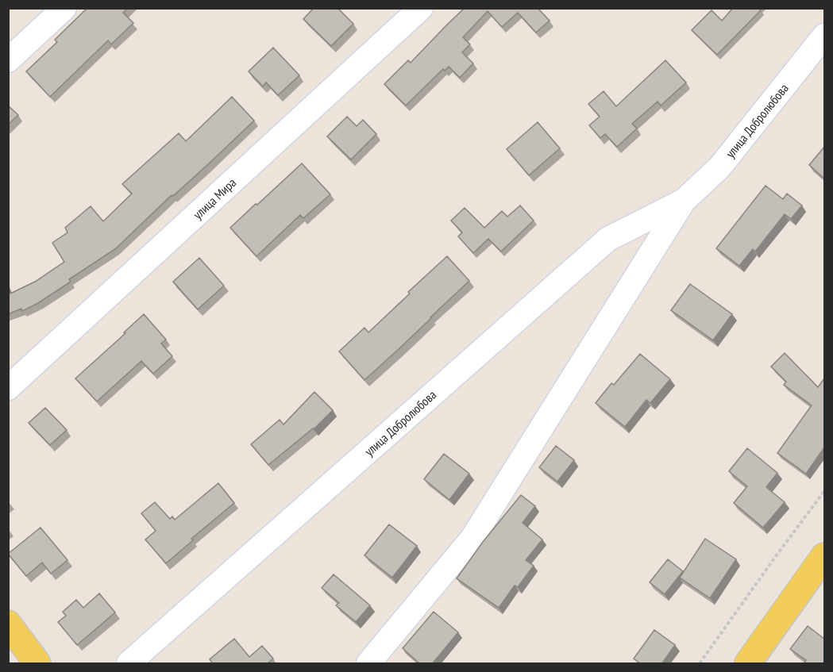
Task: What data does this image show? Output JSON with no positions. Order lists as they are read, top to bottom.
{
  "streets": {
    "street": ["улица Добролюбова", "улица Мира"]
  }
}
